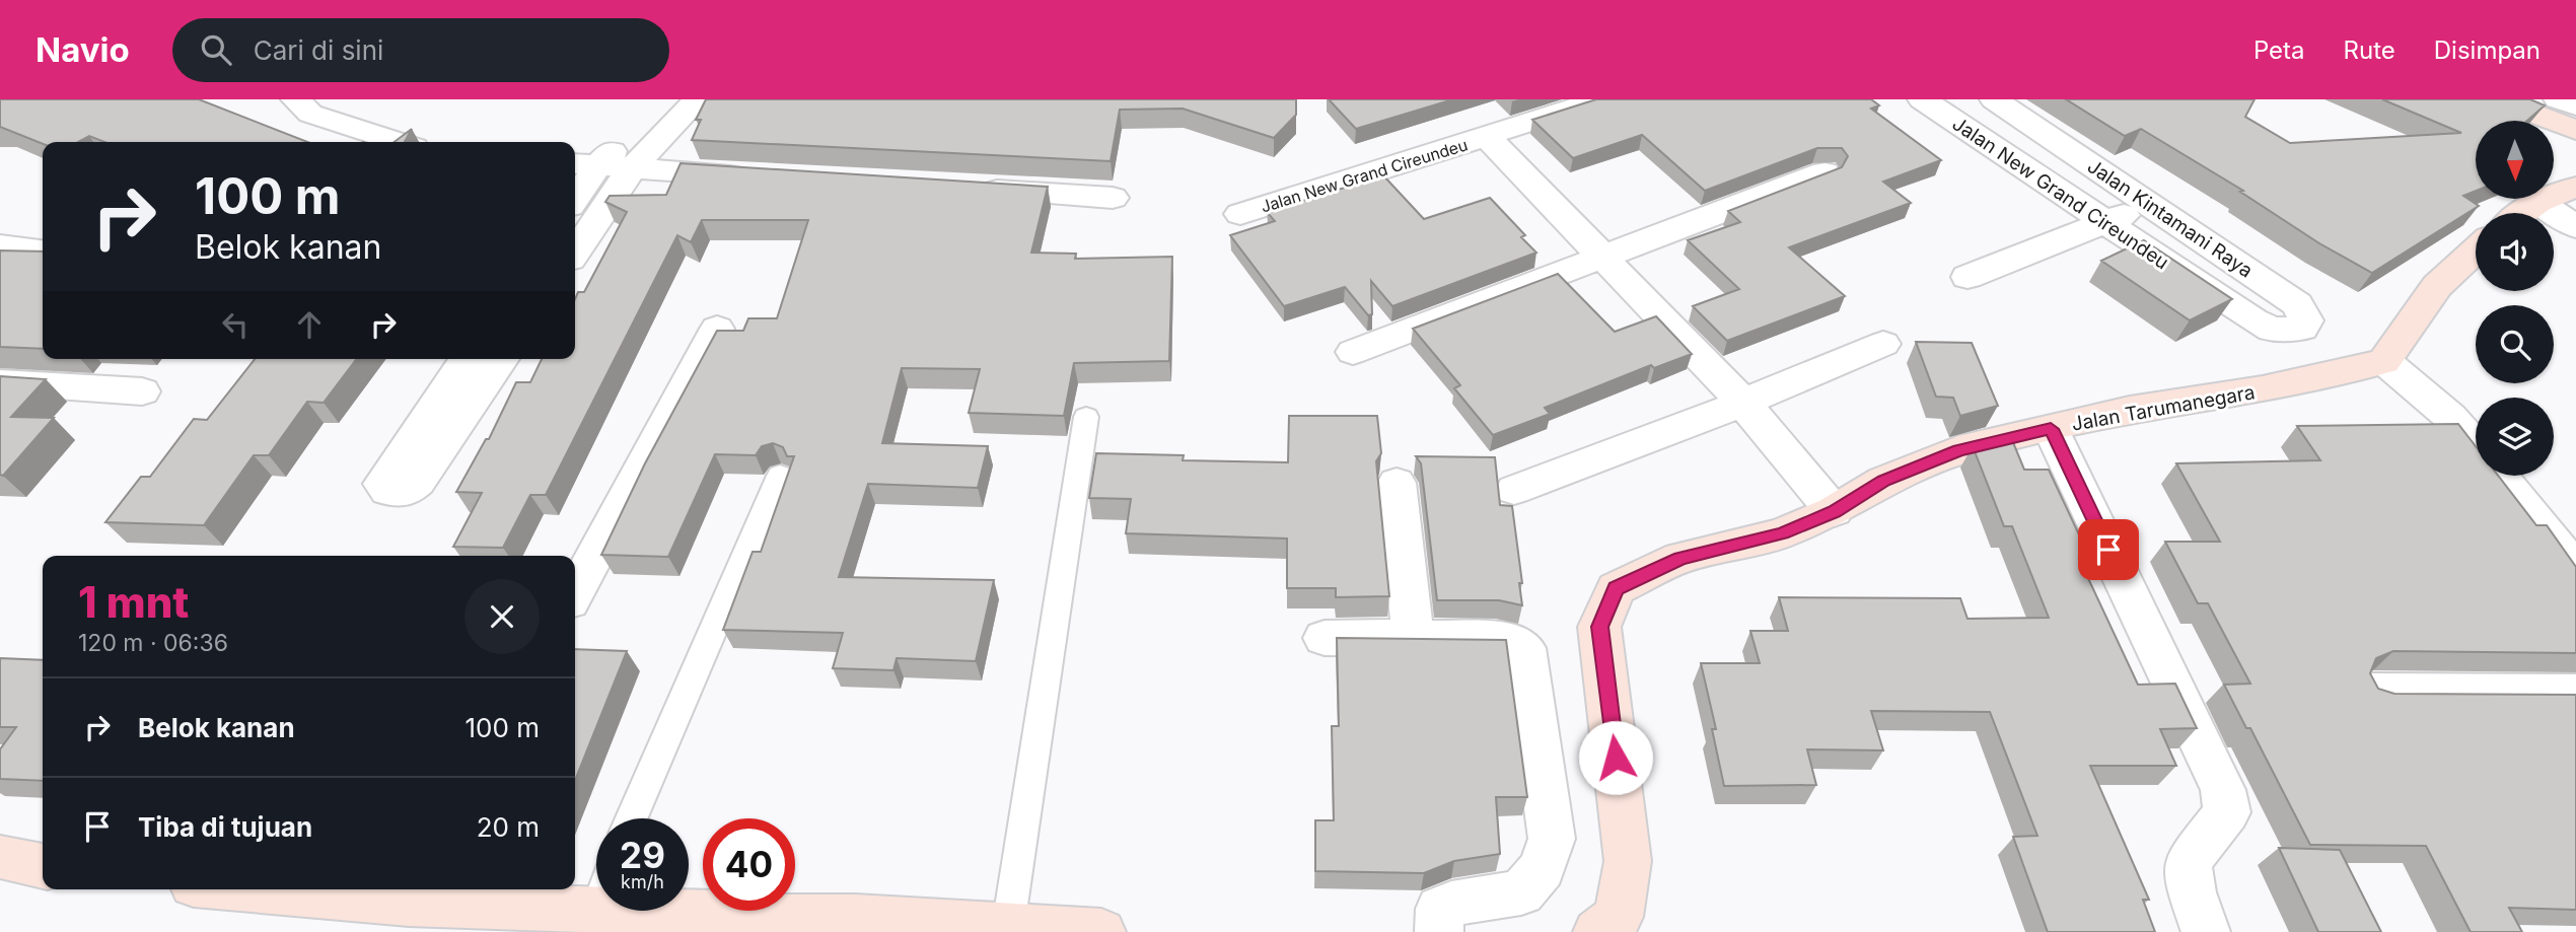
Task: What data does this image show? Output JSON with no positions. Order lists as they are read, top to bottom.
{
  "streets": {
    "street": ["Jalan New Grand Cireundeu", "Jalan Kintamani Raya", "Jalan Tarumanegara"]
  },
  "crossings": [
    ["Jalan New Grand Cireundeu", "Jalan Kintamani Raya"],
    ["Jalan New Grand Cireundeu", "Jalan Tarumanegara"]
  ],
  "north": "bottom",
  "page": {
    "header": "Navio",
    "search": "Cari di sini",
    "nav": ["Peta", "Rute", "Disimpan"],
    "turn": ["100 m", "Belok kanan"],
    "heading": ["1 mnt", "120 m · 06:36"],
    "list": [
      {
        "name": "Belok kanan",
        "value": "100 m"
      },
      {
        "name": "Tiba di tujuan",
        "value": "20 m"
      }
    ],
    "speed": "29 km/h",
    "limit": "40"
  }
}
